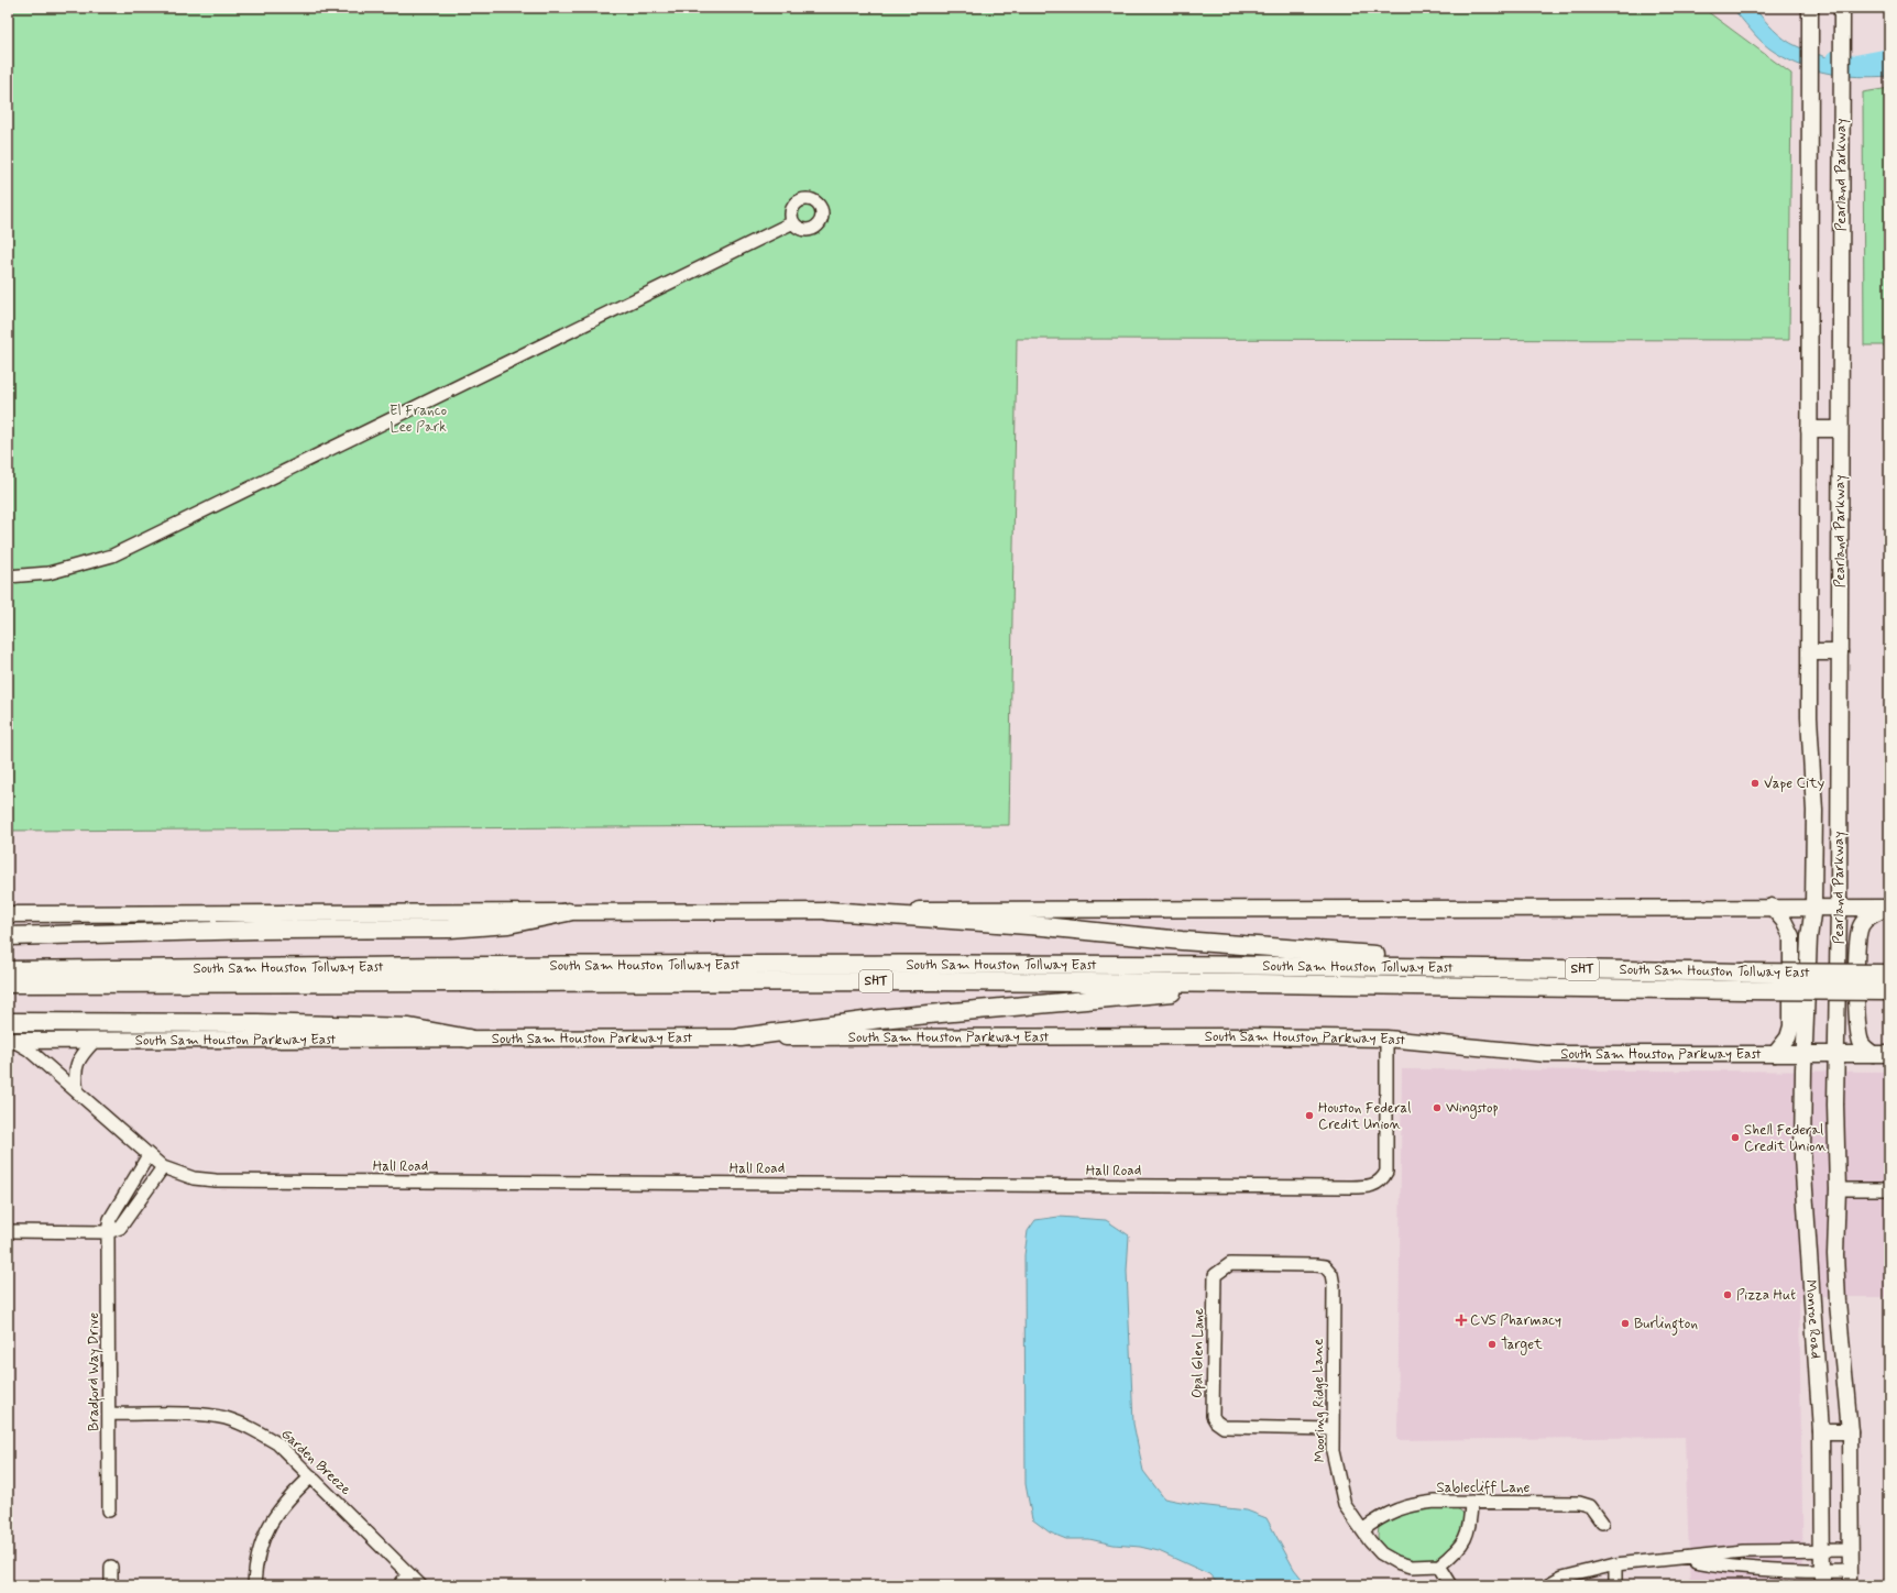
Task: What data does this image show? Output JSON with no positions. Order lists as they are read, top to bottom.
{
  "streets": {
    "highway": ["South Sam Houston Tollway East", "SHT"],
    "main road": ["Pearland Parkway", "South Sam Houston Parkway East", "Monroe Road"],
    "street": [
      "Hall Road",
      "Opal Glen Lane",
      "Bradford Way Drive",
      "Mooring Ridge Lane",
      "Garden Breeze",
      "Sablecliff Lane"
    ]
  },
  "crossings": [
    ["Pearland Parkway", "South Sam Houston Parkway East"],
    ["Pearland Parkway", "Monroe Road"],
    ["South Sam Houston Parkway East", "Hall Road"],
    ["South Sam Houston Parkway East", "Monroe Road"],
    ["Hall Road", "Bradford Way Drive"],
    ["Opal Glen Lane", "Mooring Ridge Lane"],
    ["Bradford Way Drive", "Garden Breeze"],
    ["Mooring Ridge Lane", "Sablecliff Lane"]
  ],
  "parks": ["El Franco Lee Park"],
  "places": {
    "other": [
      "Vape City",
      "Wingstop",
      "Houston Federal Credit Union",
      "Shell Federal Credit Union",
      "Pizza Hut",
      "Burlington",
      "Target"
    ],
    "health": ["CVS Pharmacy"]
  }
}
